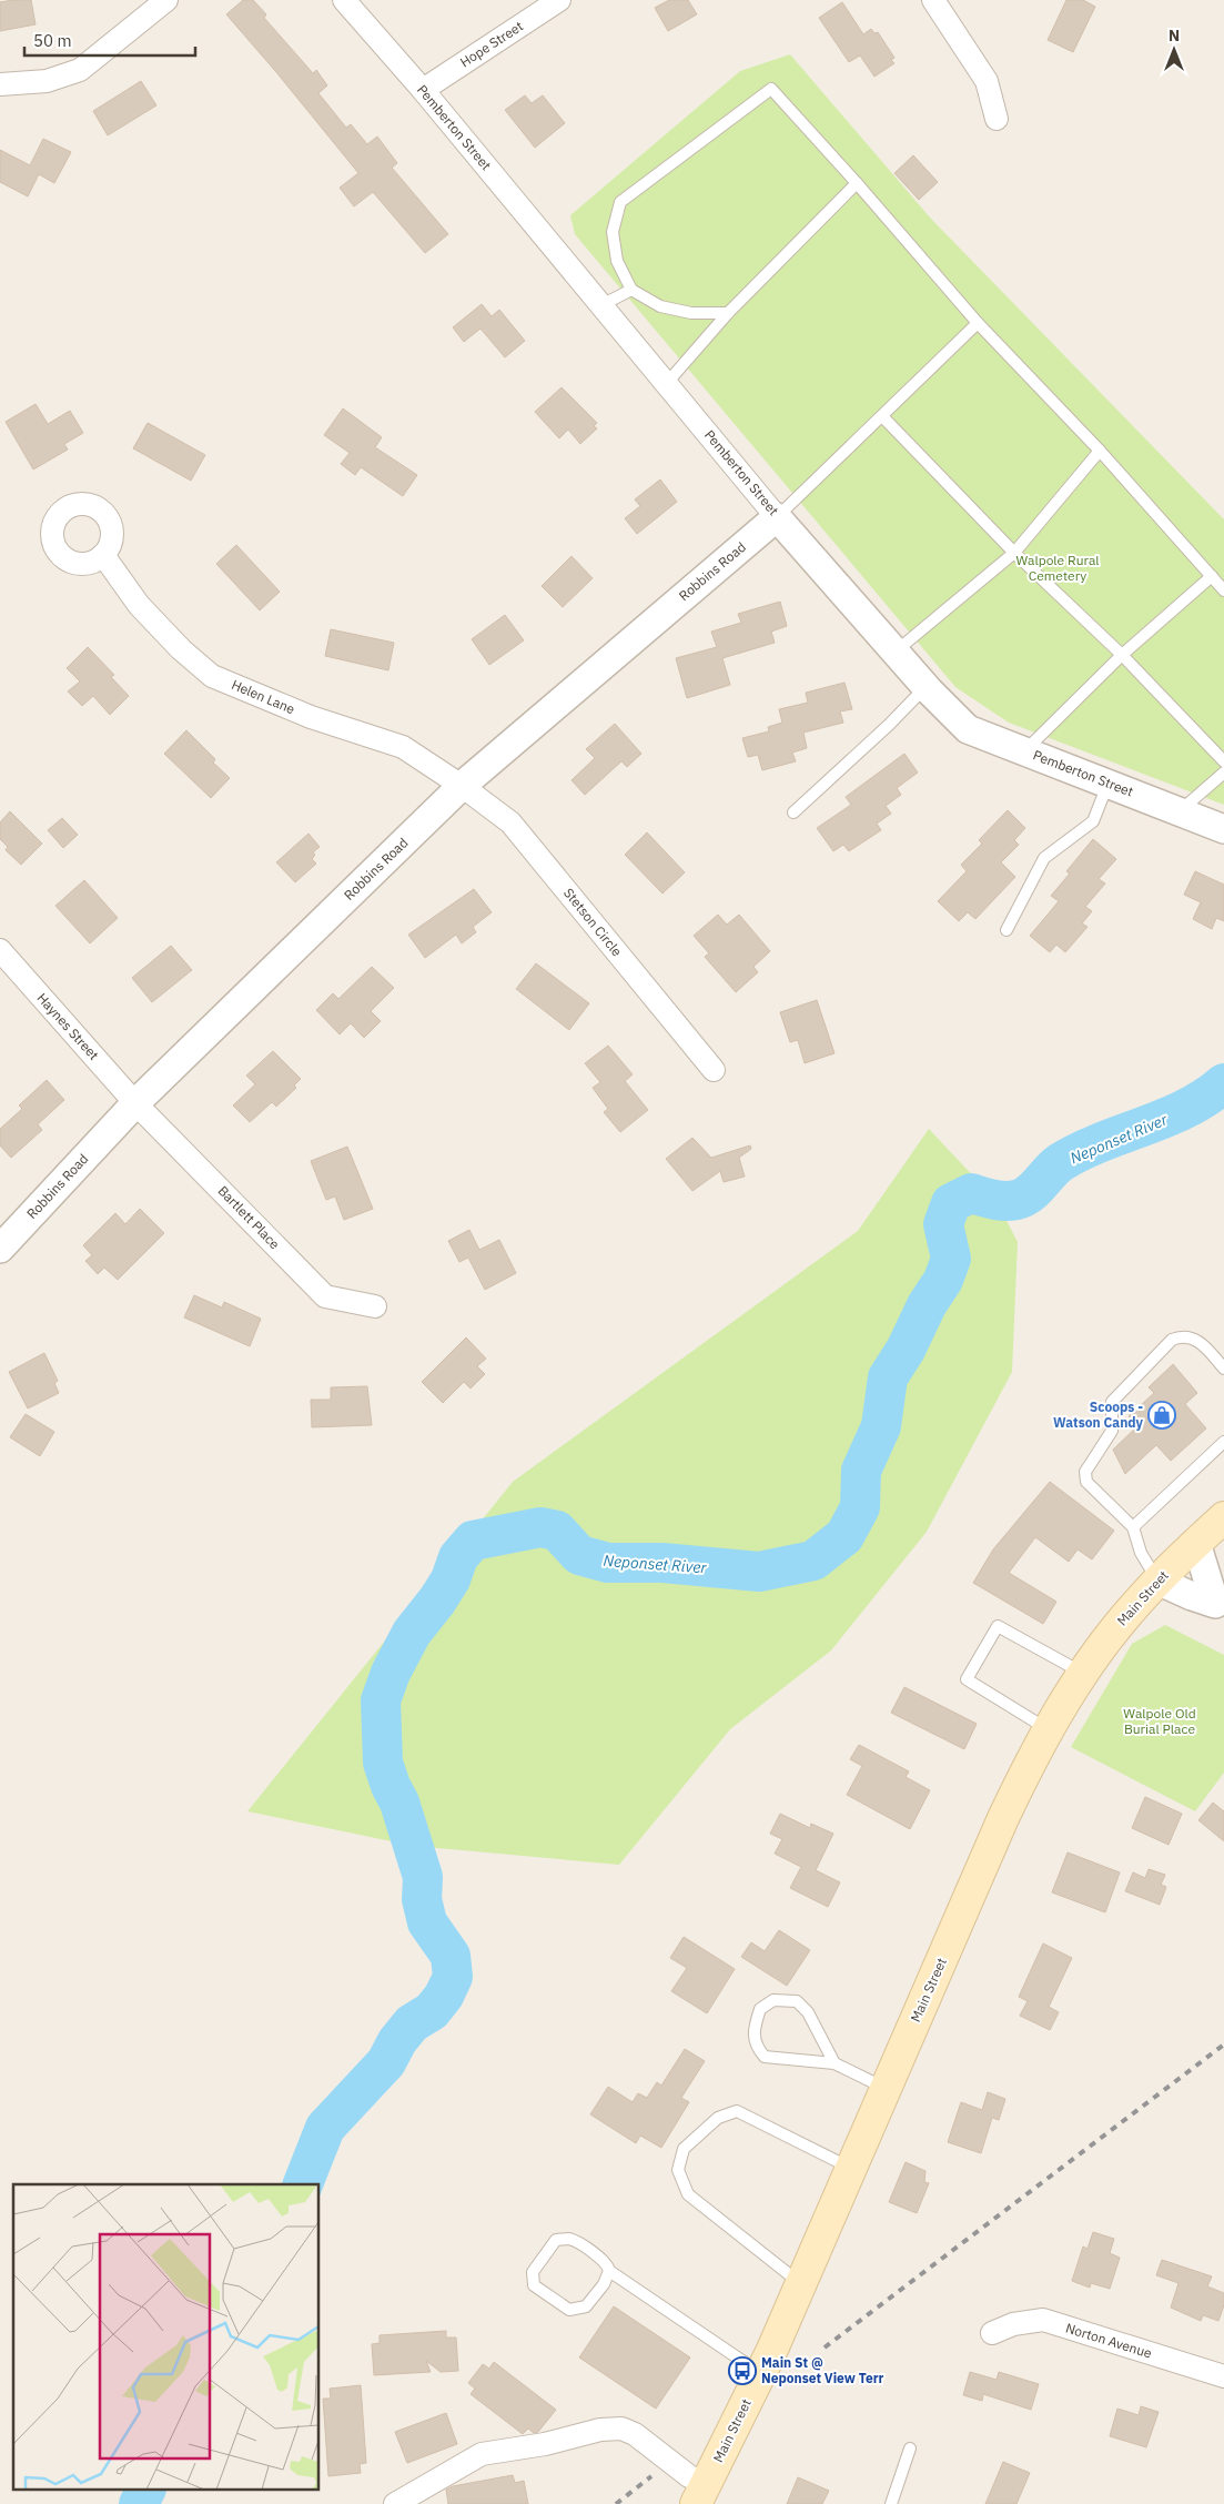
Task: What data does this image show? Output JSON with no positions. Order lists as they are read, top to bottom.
{
  "streets": {
    "main road": ["Main Street"],
    "street": [
      "Hope Street",
      "Pemberton Street",
      "Robbins Road",
      "Helen Lane",
      "Stetson Circle",
      "Haynes Street",
      "Bartlett Place",
      "Norton Avenue"
    ]
  },
  "crossings": [
    ["Hope Street", "Pemberton Street"],
    ["Pemberton Street", "Robbins Road"],
    ["Robbins Road", "Helen Lane"],
    ["Robbins Road", "Stetson Circle"],
    ["Robbins Road", "Haynes Street"],
    ["Robbins Road", "Bartlett Place"],
    ["Helen Lane", "Stetson Circle"],
    ["Haynes Street", "Bartlett Place"]
  ],
  "water": ["Neponset River"],
  "parks": ["Walpole Rural Cemetery", "Walpole Old Burial Place"],
  "places": {
    "shop": ["Scoops - Watson Candy"],
    "bus stop": ["Main St @ Neponset View Terr"]
  },
  "scale_bar": "50 m",
  "north": "top"
}
